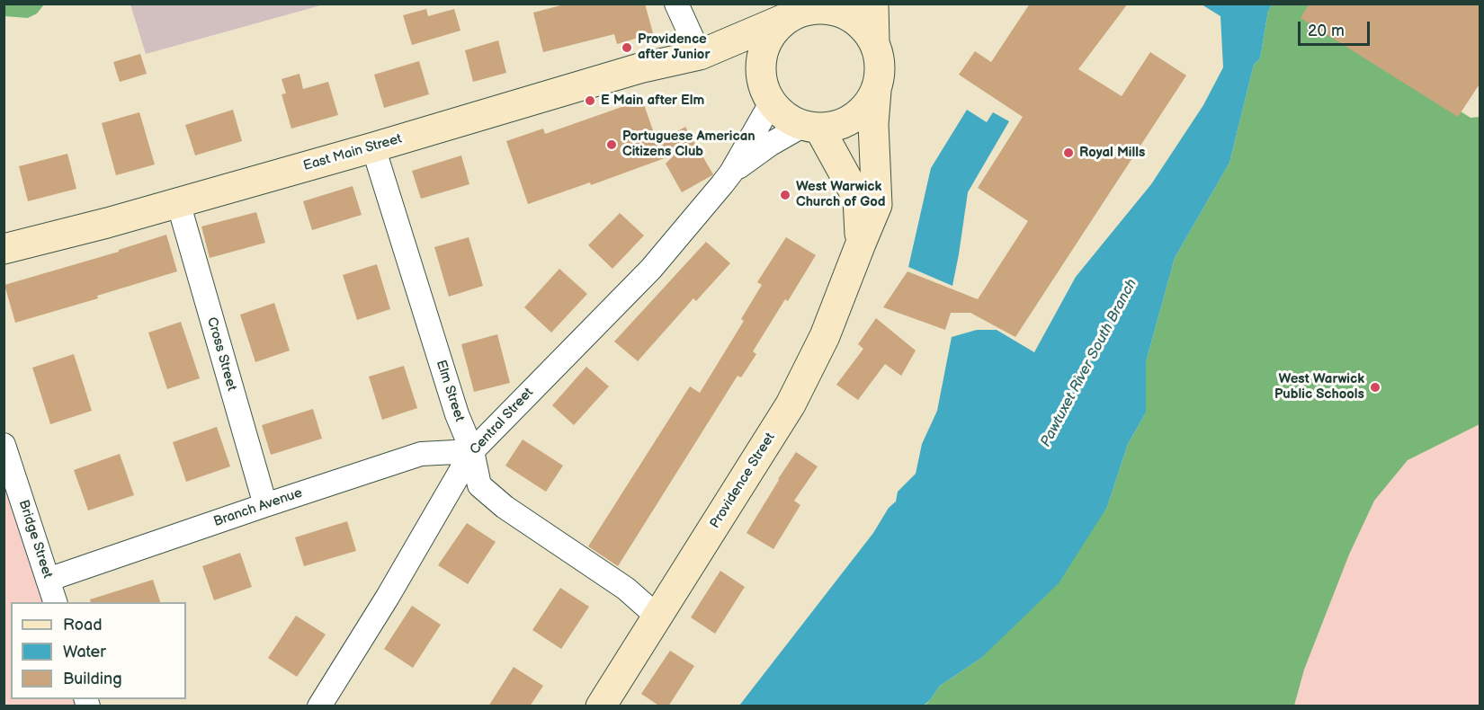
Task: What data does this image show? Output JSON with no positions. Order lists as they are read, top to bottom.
{
  "streets": {
    "main road": ["East Main Street", "Providence Street"],
    "street": [
      "Cross Street",
      "Elm Street",
      "Central Street",
      "Branch Avenue",
      "Bridge Street"
    ]
  },
  "crossings": [
    ["East Main Street", "Cross Street"],
    ["East Main Street", "Elm Street"],
    ["East Main Street", "Providence Street"],
    ["Cross Street", "Branch Avenue"],
    ["Elm Street", "Central Street"],
    ["Elm Street", "Providence Street"],
    ["Elm Street", "Branch Avenue"],
    ["Central Street", "Branch Avenue"],
    ["Branch Avenue", "Bridge Street"]
  ],
  "water": ["Pawtuxet River South Branch"],
  "places": [
    "Providence after Junior",
    "E Main after Elm",
    "Portuguese American Citizens Club",
    "Royal Mills",
    "West Warwick Church of God",
    "West Warwick Public Schools"
  ],
  "legend": ["Road", "Water", "Building"],
  "scale_bar": "20 m"
}
